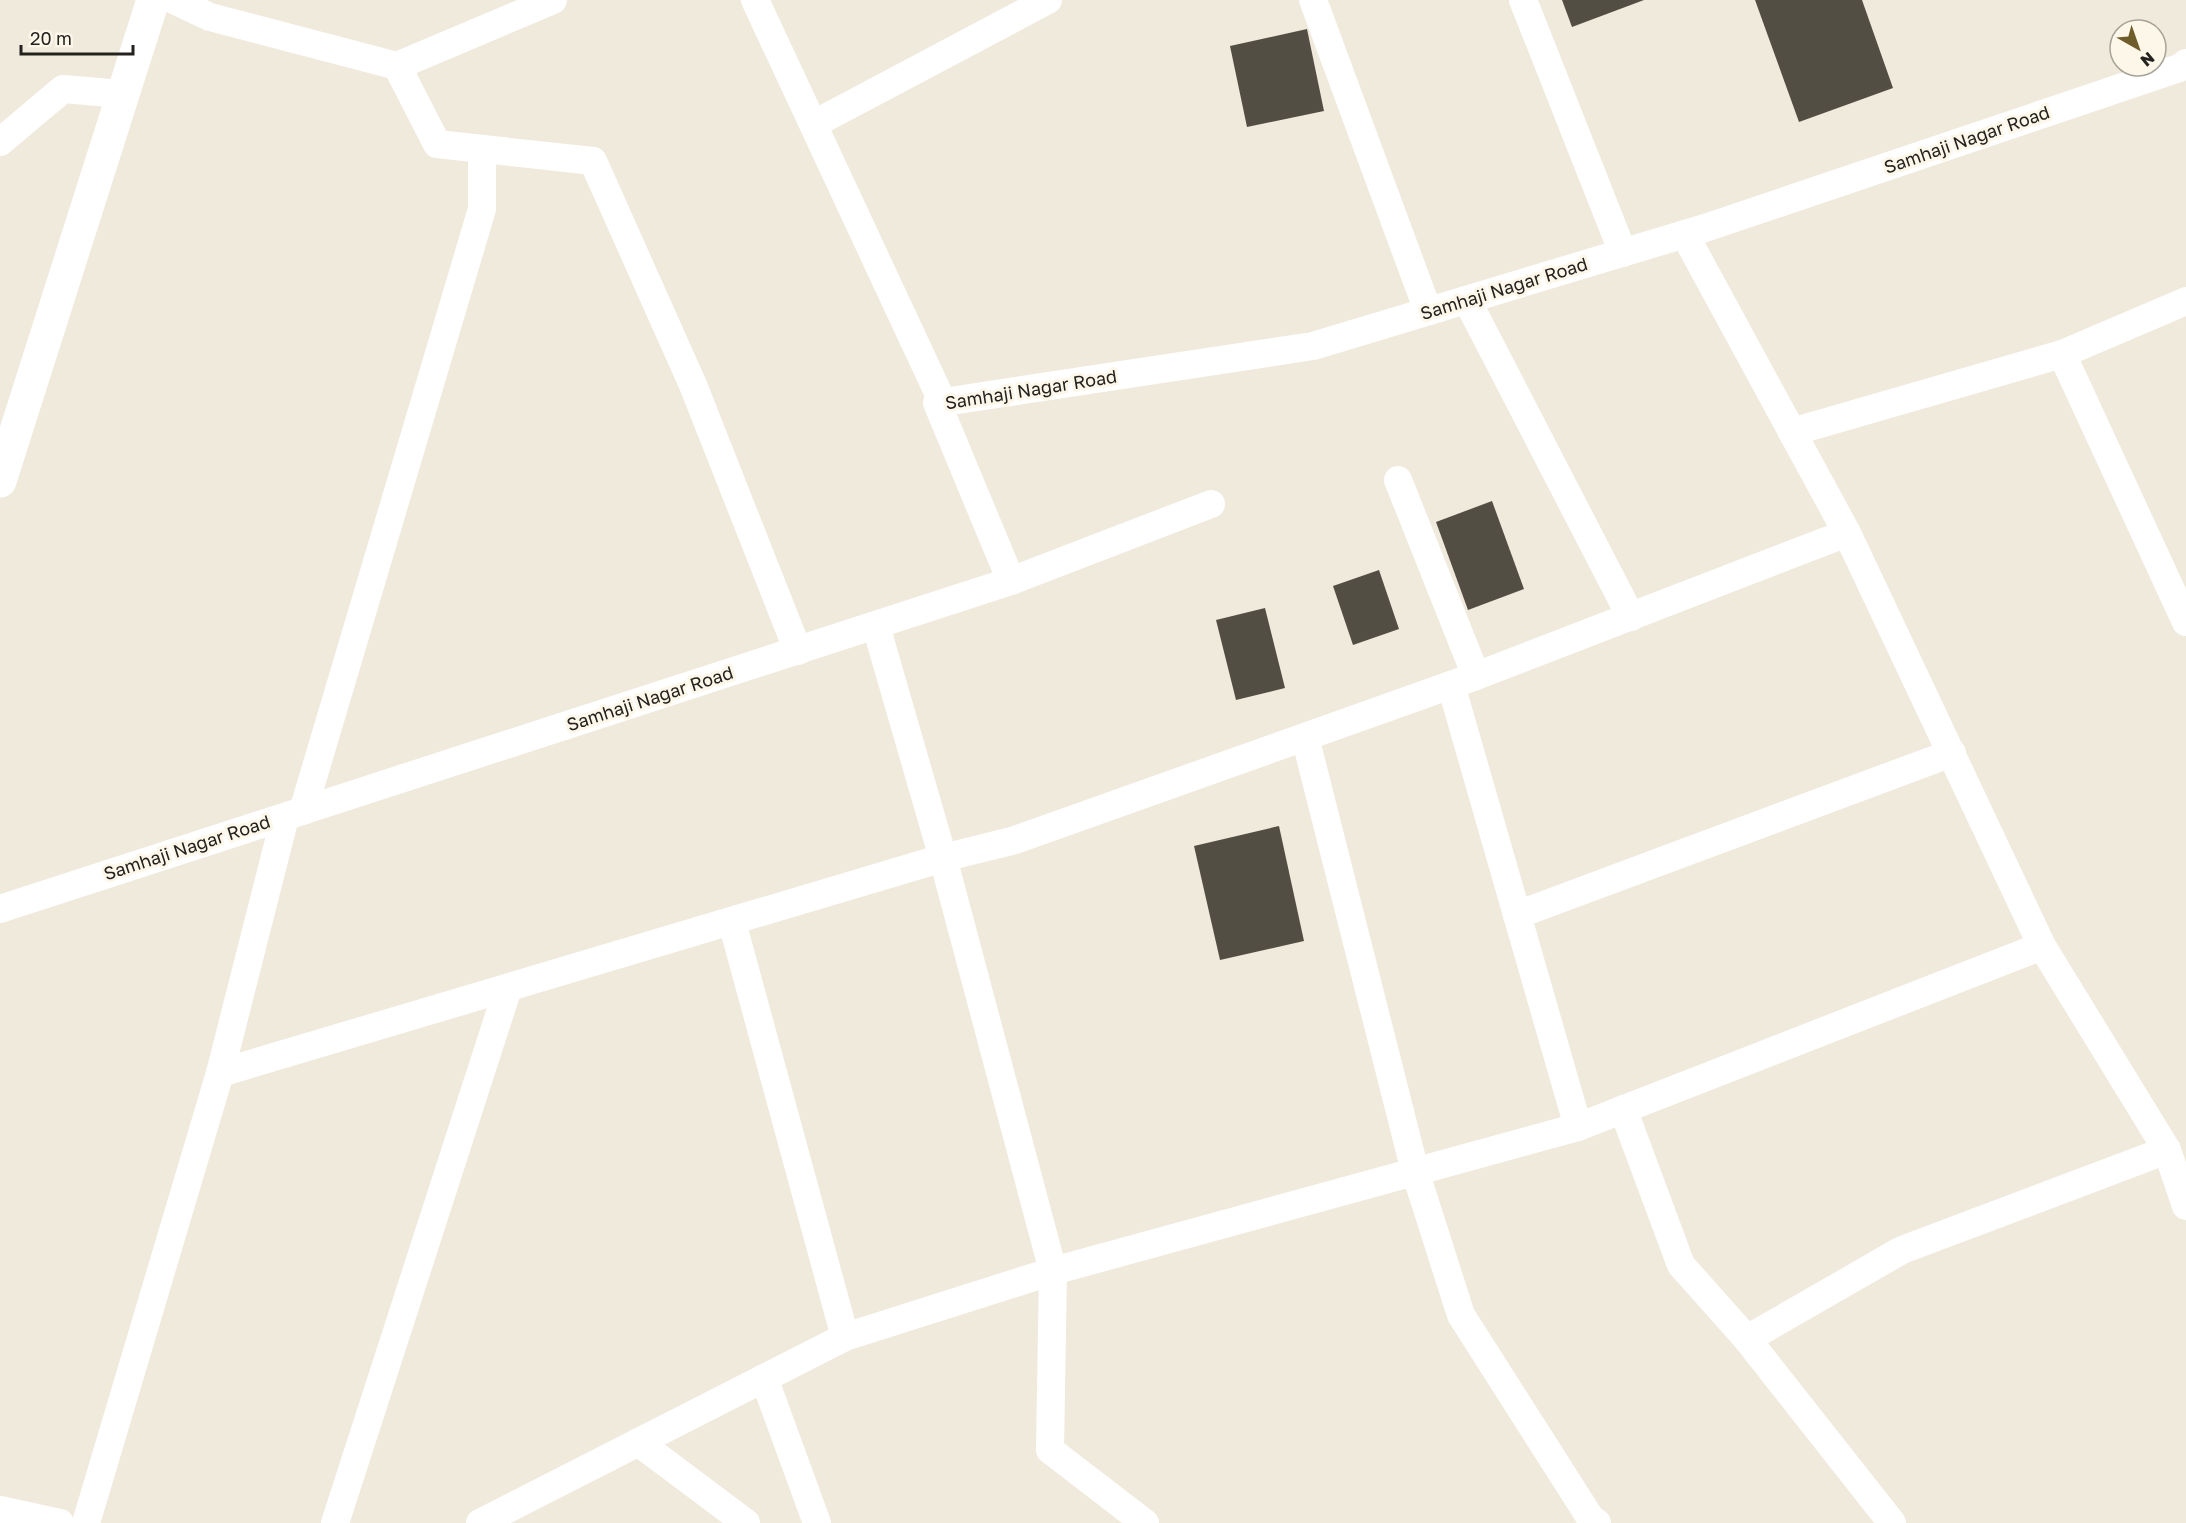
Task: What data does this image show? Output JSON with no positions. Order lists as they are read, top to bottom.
{
  "streets": {
    "street": ["Samhaji Nagar Road"]
  },
  "scale_bar": "20 m",
  "north": "bottom right"
}
